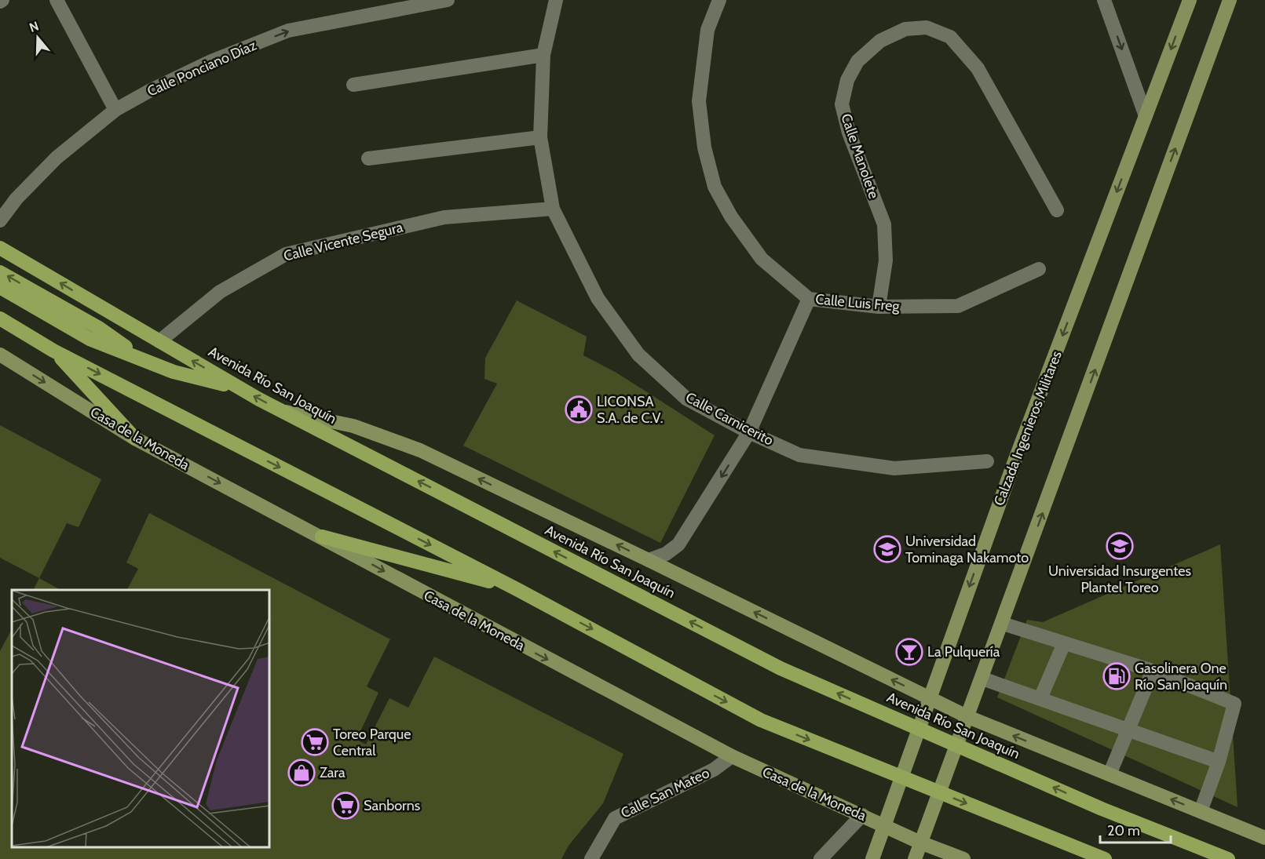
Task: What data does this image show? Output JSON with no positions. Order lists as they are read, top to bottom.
{
  "streets": {
    "highway": ["Avenida Río San Joaquín"],
    "main road": ["Calzada Ingenieros Militares", "Casa de la Moneda"],
    "street": [
      "Calle Ponciano Díaz",
      "Calle Manolete",
      "Calle Vicente Segura",
      "Calle Luis Freg",
      "Calle Carnicerito",
      "Calle San Mateo"
    ]
  },
  "crossings": [
    ["Calle Manolete", "Calle Luis Freg"],
    ["Calle Vicente Segura", "Avenida Río San Joaquín"],
    ["Calle Vicente Segura", "Calle Carnicerito"],
    ["Calzada Ingenieros Militares", "Casa de la Moneda"],
    ["Casa de la Moneda", "Calle San Mateo"]
  ],
  "one_way": ["Calle Ponciano Díaz", "Casa de la Moneda"],
  "places": {
    "public building": ["LICONSA S.A. de C.V."],
    "school or university": ["Universidad Insurgentes Plantel Toreo", "Universidad Tominaga Nakamoto"],
    "bar": ["La Pulquería"],
    "fuel station": ["Gasolinera One Río San Joaquín"],
    "supermarket": ["Toreo Parque Central", "Sanborns"],
    "shop": ["Zara"]
  },
  "scale_bar": "20 m",
  "north": "top"
}
